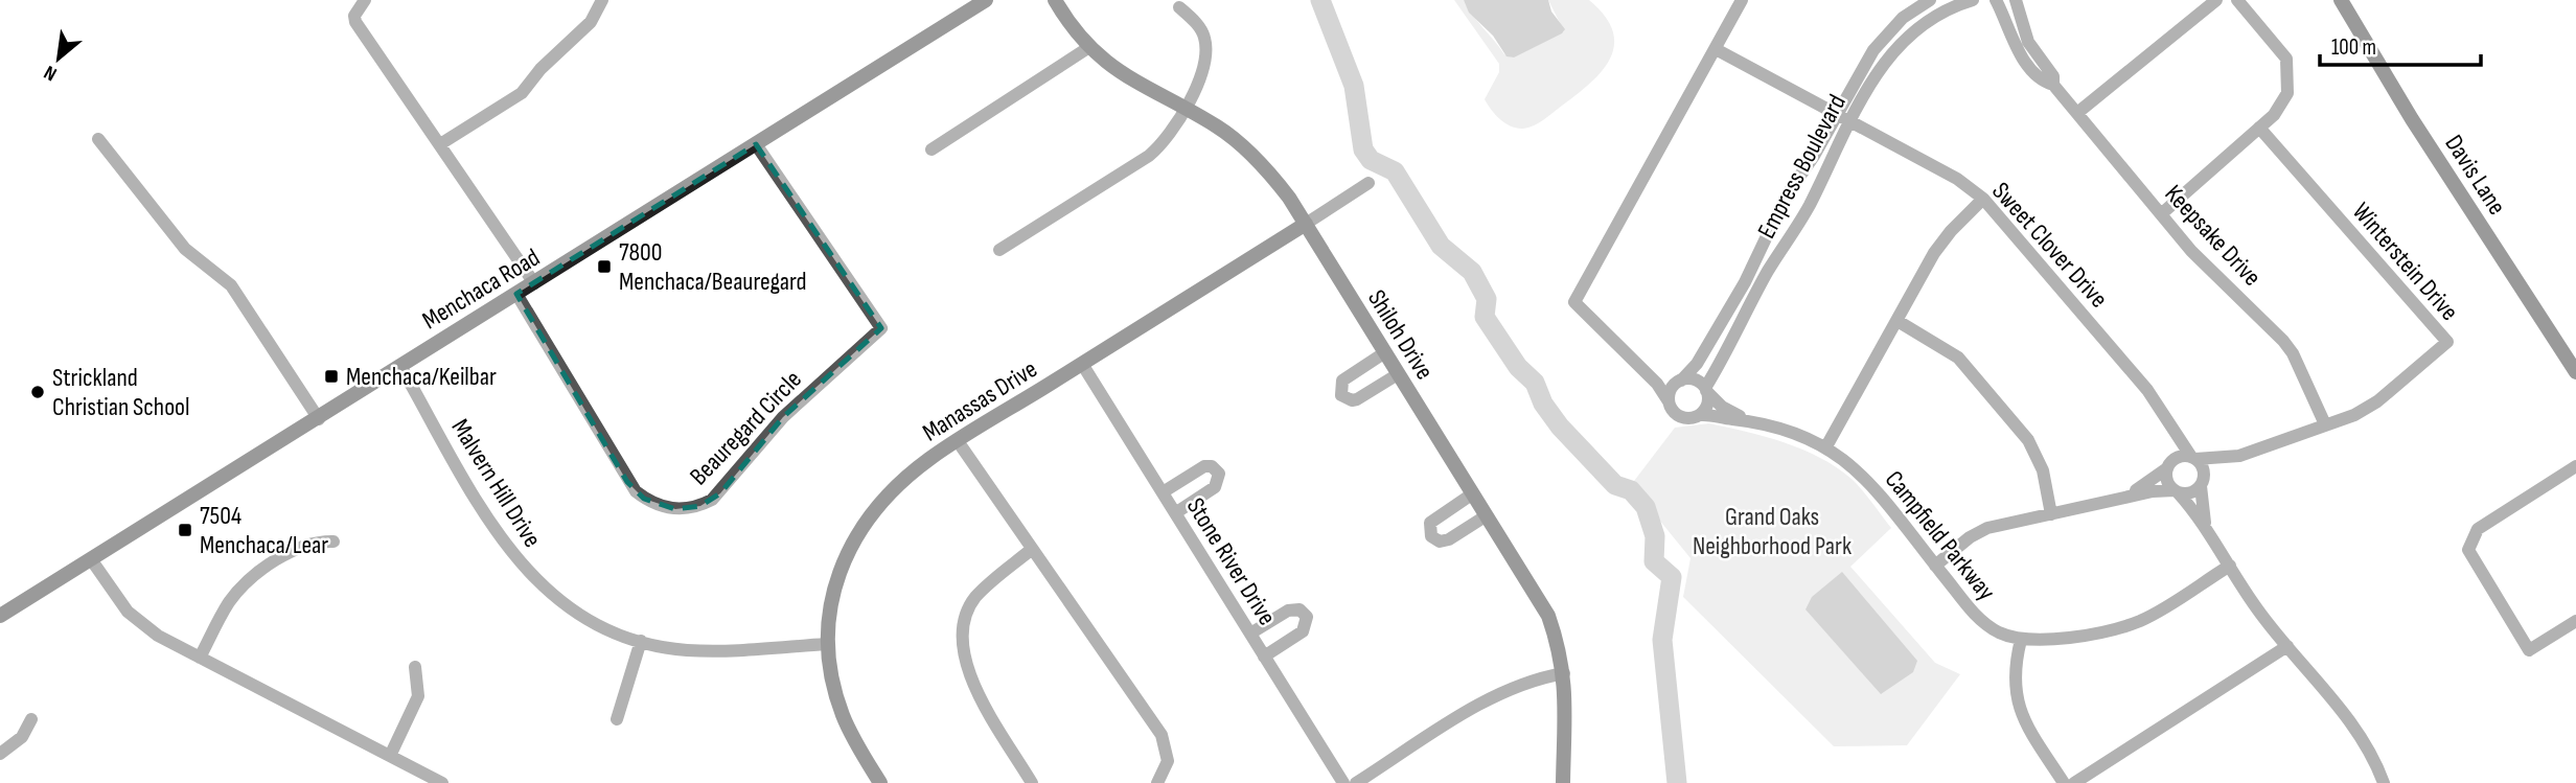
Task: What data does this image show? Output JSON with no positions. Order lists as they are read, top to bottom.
{
  "streets": {
    "street": [
      "Empress Boulevard",
      "Davis Lane",
      "Keepsake Drive",
      "Sweet Clover Drive",
      "Winterstein Drive",
      "Menchaca Road",
      "Shiloh Drive",
      "Manassas Drive",
      "Beauregard Circle",
      "Malvern Hill Drive",
      "Campfield Parkway",
      "Stone River Drive"
    ]
  },
  "crossings": [
    ["Empress Boulevard", "Sweet Clover Drive"],
    ["Empress Boulevard", "Campfield Parkway"],
    ["Keepsake Drive", "Winterstein Drive"],
    ["Sweet Clover Drive", "Winterstein Drive"],
    ["Menchaca Road", "Beauregard Circle"],
    ["Menchaca Road", "Malvern Hill Drive"],
    ["Shiloh Drive", "Manassas Drive"],
    ["Manassas Drive", "Malvern Hill Drive"],
    ["Manassas Drive", "Stone River Drive"]
  ],
  "parks": ["Grand Oaks Neighborhood Park"],
  "places": {
    "transit": ["7800 Menchaca/Beauregard", "Menchaca/Keilbar", "7504 Menchaca/Lear"],
    "other": ["Strickland Christian School"]
  },
  "scale_bar": "100 m",
  "north": "bottom left"
}
